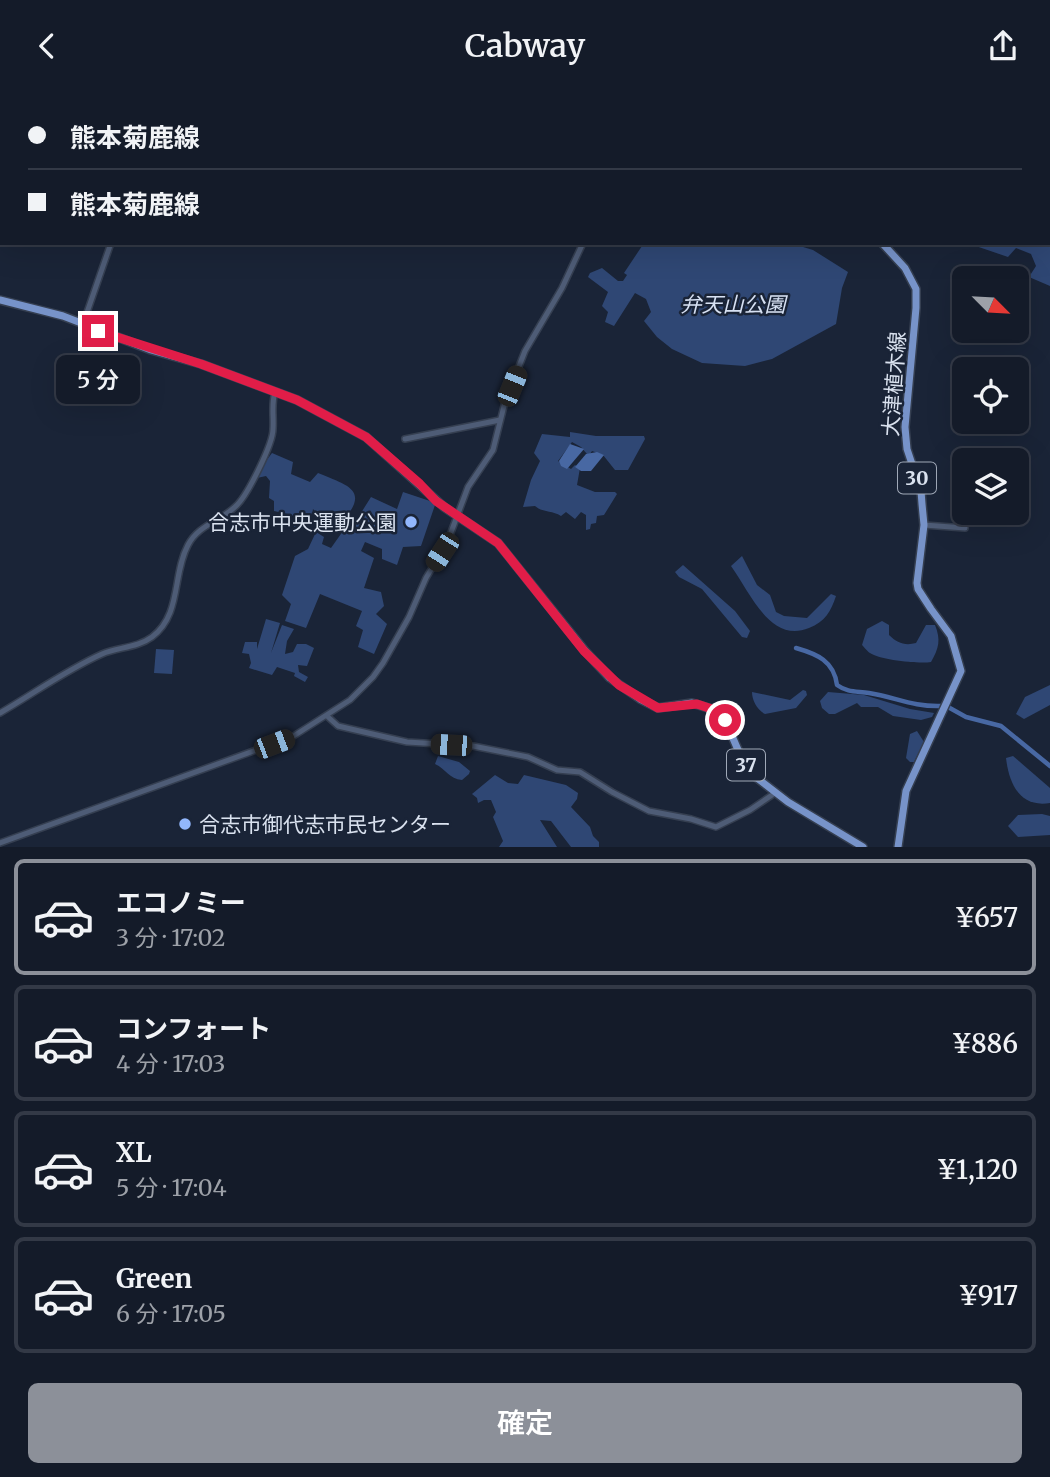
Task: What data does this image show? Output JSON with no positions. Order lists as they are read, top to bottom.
{
  "streets": {
    "main road": ["大津植木線", "30", "37"]
  },
  "parks": ["弁天山公園"],
  "places": ["合志市中央運動公園", "合志市御代志市民センター"],
  "north": "bottom right",
  "page": {
    "header": "Cabway",
    "banner": ["熊本菊鹿線", "熊本菊鹿線"],
    "bubble": "5 分",
    "list": [
      {
        "name": "エコノミー",
        "note": "3 分 · 17:02",
        "value": "¥657"
      },
      {
        "name": "コンフォート",
        "note": "4 分 · 17:03",
        "value": "¥886"
      },
      {
        "name": "XL",
        "note": "5 分 · 17:04",
        "value": "¥1,120"
      },
      {
        "name": "Green",
        "note": "6 分 · 17:05",
        "value": "¥917"
      }
    ],
    "buttons": "確定"
  }
}
